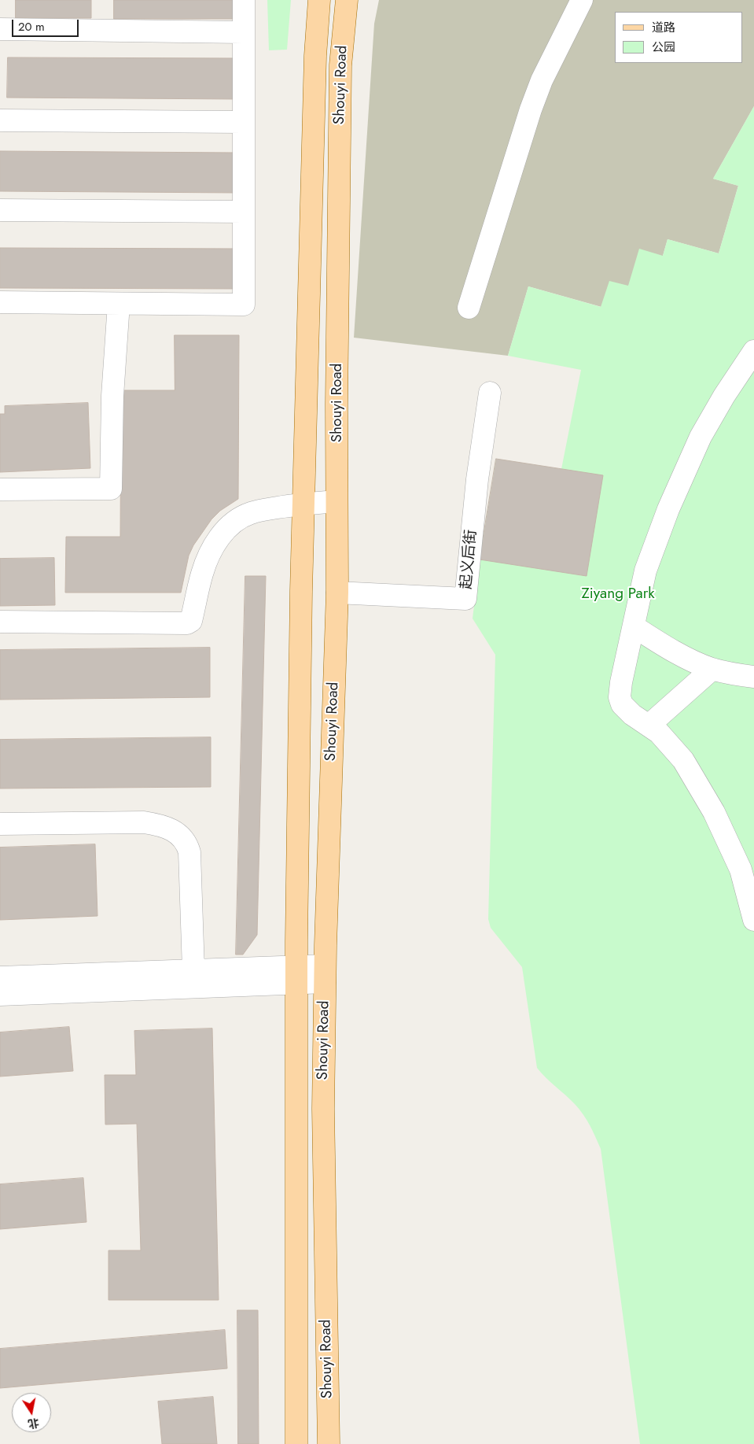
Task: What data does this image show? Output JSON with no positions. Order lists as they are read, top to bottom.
{
  "streets": {
    "main road": ["Shouyi Road"],
    "street": ["起义后街"]
  },
  "crossings": [
    ["Shouyi Road", "起义后街"]
  ],
  "parks": ["Ziyang Park"],
  "legend": ["道路", "公园"],
  "scale_bar": "20 m",
  "north": "bottom"
}
